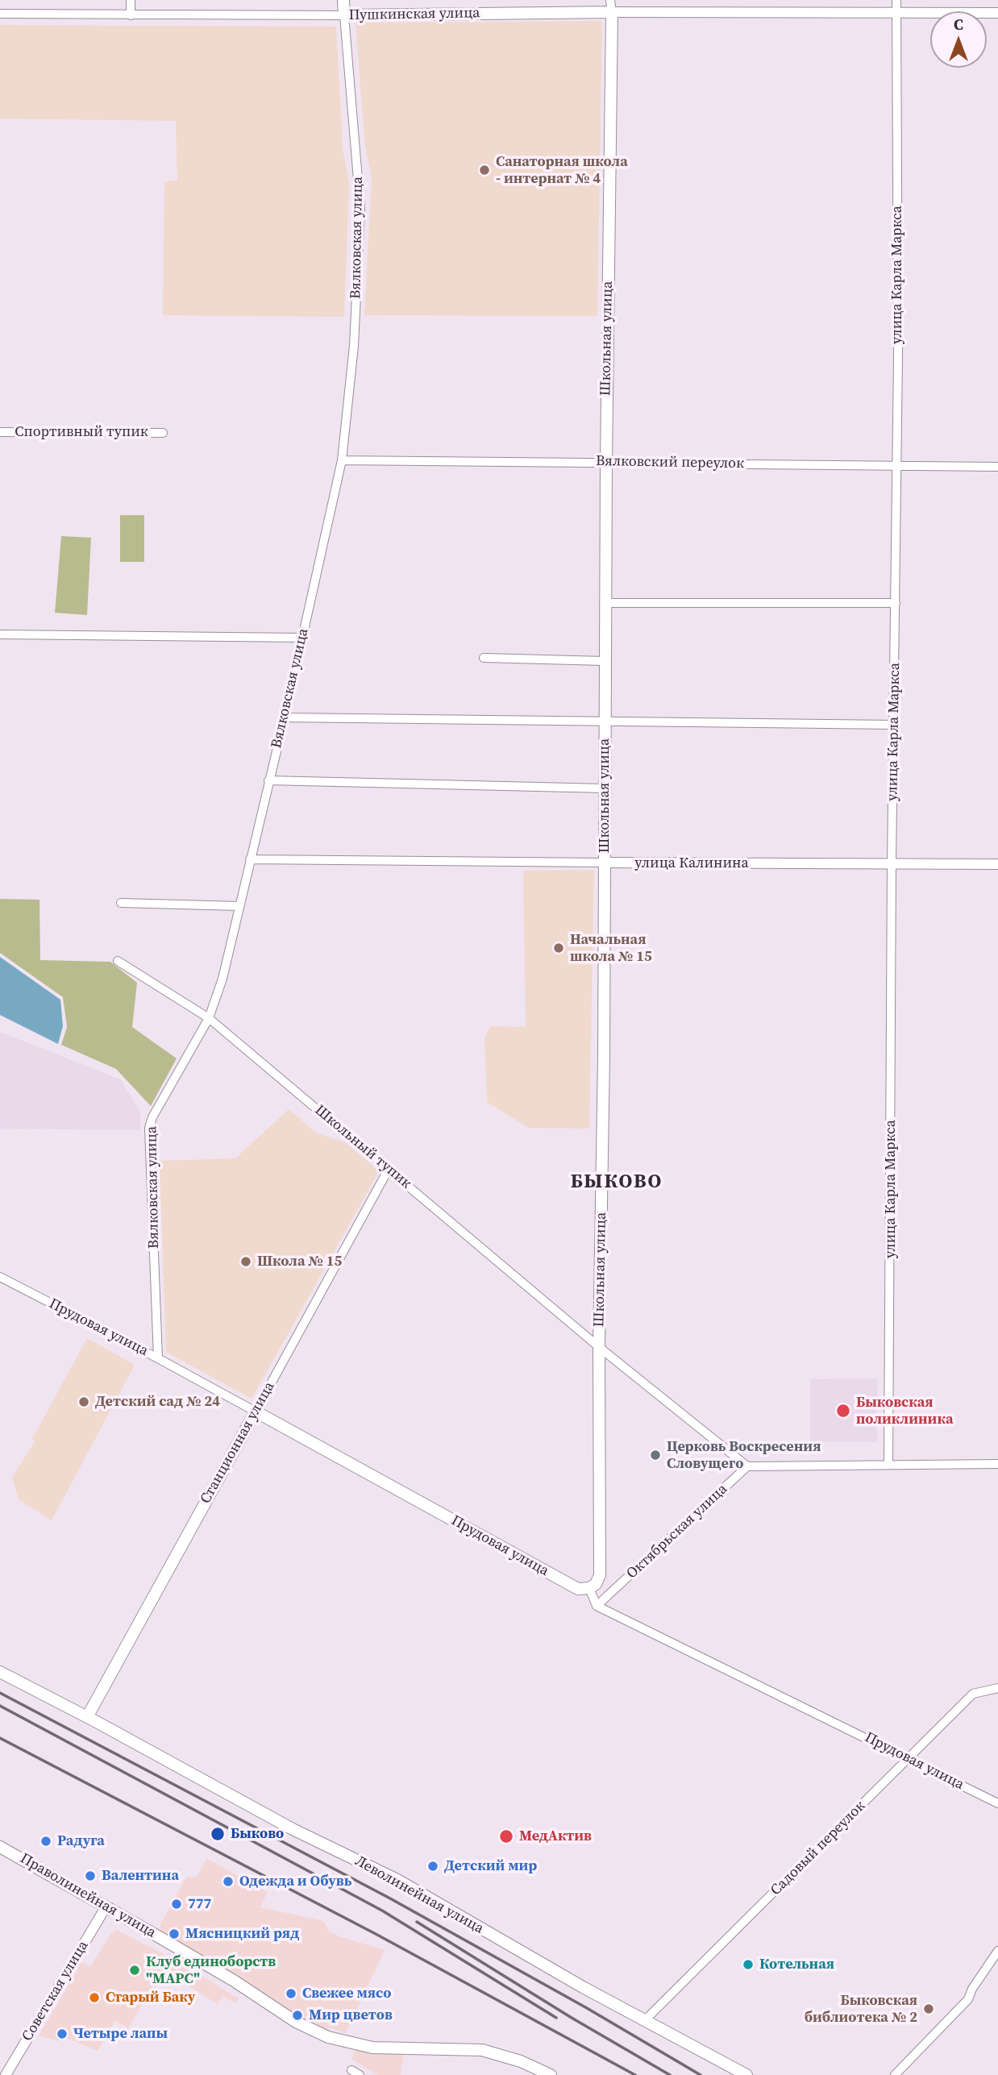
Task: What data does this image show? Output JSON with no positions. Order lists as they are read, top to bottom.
{
  "streets": {
    "main road": [
      "Пушкинская улица",
      "Вялковская улица",
      "Школьная улица",
      "Прудовая улица",
      "Станционная улица",
      "Леволинейная улица",
      "Праволинейная улица"
    ],
    "street": [
      "улица Карла Маркса",
      "Спортивный тупик",
      "Вялковский переулок",
      "улица Калинина",
      "Школьный тупик",
      "Октябрьская улица",
      "Садовый переулок",
      "Советская улица"
    ]
  },
  "crossings": [
    ["Пушкинская улица", "Вялковская улица"],
    ["Пушкинская улица", "улица Карла Маркса"],
    ["Пушкинская улица", "Школьная улица"],
    ["Вялковская улица", "Вялковский переулок"],
    ["Вялковская улица", "улица Калинина"],
    ["Вялковская улица", "Школьный тупик"],
    ["Вялковская улица", "Прудовая улица"],
    ["улица Карла Маркса", "Вялковский переулок"],
    ["улица Карла Маркса", "улица Калинина"],
    ["Школьная улица", "Вялковский переулок"],
    ["Школьная улица", "улица Калинина"],
    ["Школьная улица", "Школьный тупик"],
    ["Школьная улица", "Прудовая улица"],
    ["Школьный тупик", "Станционная улица"],
    ["Школьный тупик", "Октябрьская улица"],
    ["Прудовая улица", "Станционная улица"],
    ["Прудовая улица", "Октябрьская улица"],
    ["Прудовая улица", "Садовый переулок"],
    ["Станционная улица", "Леволинейная улица"],
    ["Садовый переулок", "Леволинейная улица"],
    ["Праволинейная улица", "Советская улица"]
  ],
  "districts": ["БЫКОВО"],
  "places": [
    "Санаторная школа - интернат № 4",
    "Начальная школа № 15",
    "Школа № 15",
    "Детский сад № 24",
    "Быковская поликлиника",
    "Церковь Воскресения Словущего",
    "Быково",
    "МедАктив",
    "Радуга",
    "Детский мир",
    "Валентина",
    "Одежда и Обувь",
    "777",
    "Мясницкий ряд",
    "Котельная",
    "Клуб единоборств \"МАРС\"",
    "Свежее мясо",
    "Старый Баку",
    "Быковская библиотека № 2",
    "Мир цветов",
    "Четыре лапы"
  ],
  "north": "top"
}
